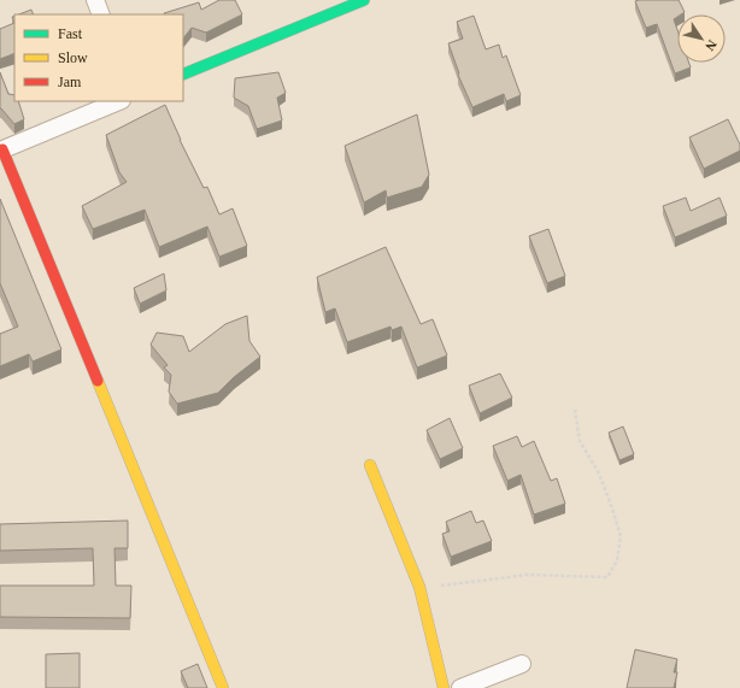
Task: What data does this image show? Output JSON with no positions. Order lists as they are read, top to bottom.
{
  "legend": ["Fast", "Slow", "Jam"],
  "north": "bottom right"
}
